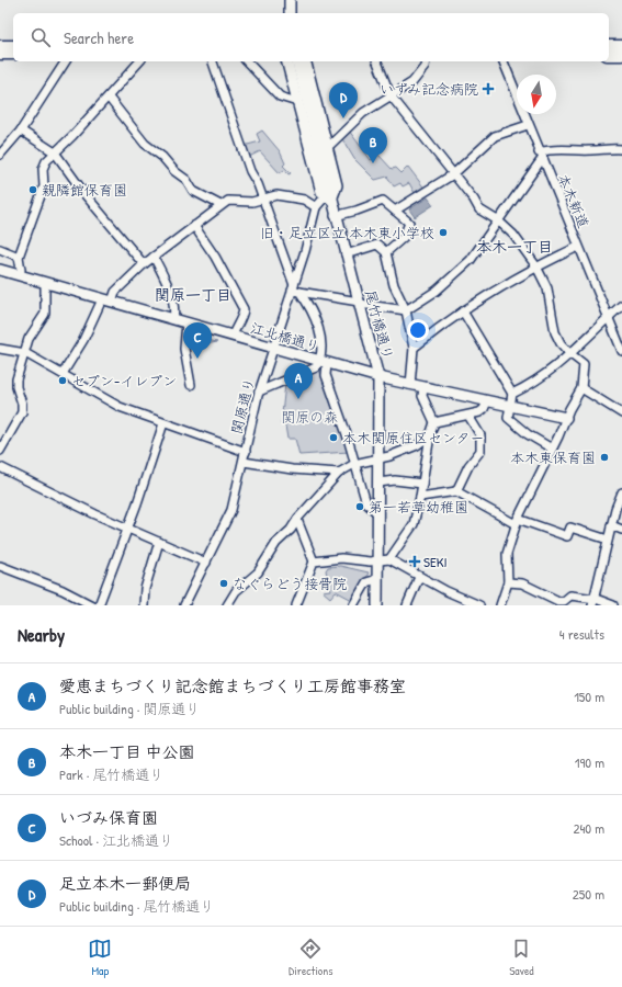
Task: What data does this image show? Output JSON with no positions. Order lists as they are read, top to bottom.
{
  "streets": {
    "main road": ["尾竹橋通り", "江北橋通り"],
    "street": ["本木新道", "関原通り"]
  },
  "crossings": [
    ["尾竹橋通り", "江北橋通り"],
    ["江北橋通り", "関原通り"]
  ],
  "districts": ["本木一丁目", "関原一丁目"],
  "parks": ["関原の森"],
  "places": {
    "health": ["いずみ記念病院", "SEKI"],
    "other": [
      "親隣館保育園",
      "旧・足立区立 本木東小学校",
      "セブン-イレブン",
      "本木関原住区センター",
      "本木東保育園",
      "第一若草幼稚園",
      "なぐらどう接骨院"
    ]
  },
  "north": "bottom",
  "page": {
    "search": "Search here",
    "pins": [
      "D",
      "B",
      "C",
      "A"
    ],
    "heading": ["Nearby", "4 results"],
    "list": [
      {
        "mark": "A",
        "name": "愛恵まちづくり記念館まちづくり工房館事務室",
        "note": "Public building · 関原通り",
        "value": "150 m"
      },
      {
        "mark": "B",
        "name": "本木一丁目 中公園",
        "note": "Park · 尾竹橋通り",
        "value": "190 m"
      },
      {
        "mark": "C",
        "name": "いづみ保育園",
        "note": "School · 江北橋通り",
        "value": "240 m"
      },
      {
        "mark": "D",
        "name": "足立本木一郵便局",
        "note": "Public building · 尾竹橋通り",
        "value": "250 m"
      }
    ],
    "nav": ["Map", "Directions", "Saved"]
  }
}
